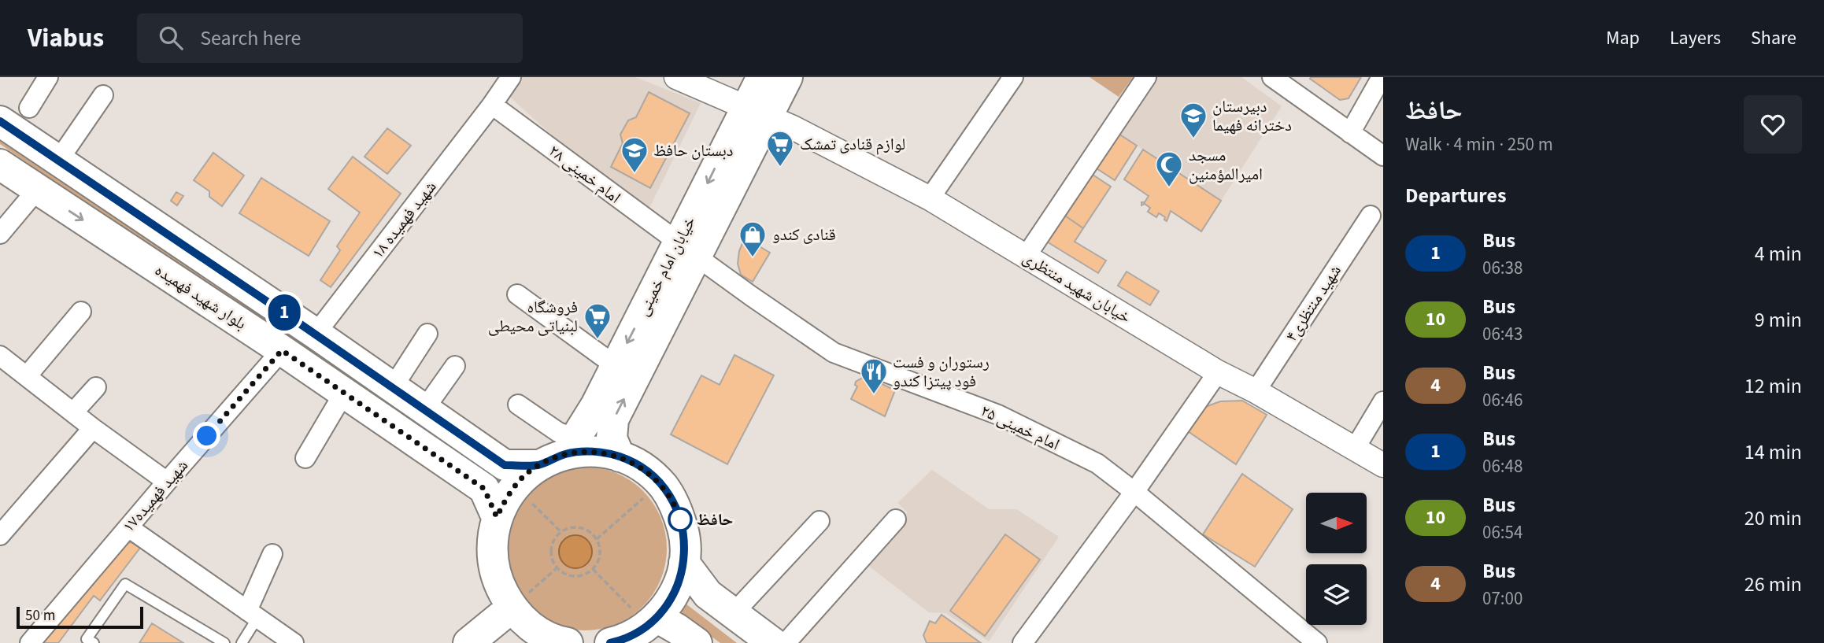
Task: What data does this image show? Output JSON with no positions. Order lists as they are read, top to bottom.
{
  "streets": {
    "main road": ["خیابان امام خمینی", "بلوار شهید فهمیده"],
    "street": [
      "امام خمینی ۲۸",
      "شهید فهمیده ۱۸",
      "خیابان شهید منتظری",
      "شهید منتظری۴",
      "امام خمینی ۲۵",
      "شهید فهمیده۱۷"
    ]
  },
  "crossings": [
    ["امام خمینی ۲۸", "شهید فهمیده ۱۸"],
    ["امام خمینی ۲۸", "خیابان امام خمینی"],
    ["امام خمینی ۲۸", "امام خمینی ۲۵"],
    ["شهید فهمیده ۱۸", "بلوار شهید فهمیده"],
    ["خیابان امام خمینی", "خیابان شهید منتظری"],
    ["خیابان امام خمینی", "امام خمینی ۲۵"],
    ["خیابان شهید منتظری", "شهید منتظری۴"],
    ["بلوار شهید فهمیده", "شهید فهمیده۱۷"]
  ],
  "places": {
    "school or university": ["دبیرستان دخترانه فهیما", "دبستان حافظ"],
    "supermarket": ["لوازم قنادی تمشک", "فروشگاه لبنیاتی محیطی"],
    "mosque": ["مسجد امیرالمؤمنین"],
    "shop": ["قنادی کندو"],
    "restaurant": ["رستوران و فست فود پیتزا کندو"],
    "other": ["حافظ"]
  },
  "lines": ["bus line 1"],
  "scale_bar": "50 m",
  "north": "right",
  "page": {
    "header": "Viabus",
    "search": "Search here",
    "nav": ["Map", "Layers", "Share"],
    "on_map": "1",
    "heading": [
      ["حافظ", "Walk · 4 min · 250 m"],
      "Departures"
    ],
    "list": [
      {
        "mark": "1",
        "name": "Bus",
        "note": "06:38",
        "value": "4 min"
      },
      {
        "mark": "10",
        "name": "Bus",
        "note": "06:43",
        "value": "9 min"
      },
      {
        "mark": "4",
        "name": "Bus",
        "note": "06:46",
        "value": "12 min"
      },
      {
        "mark": "1",
        "name": "Bus",
        "note": "06:48",
        "value": "14 min"
      },
      {
        "mark": "10",
        "name": "Bus",
        "note": "06:54",
        "value": "20 min"
      },
      {
        "mark": "4",
        "name": "Bus",
        "note": "07:00",
        "value": "26 min"
      }
    ],
    "scale": "50 m"
  }
}
